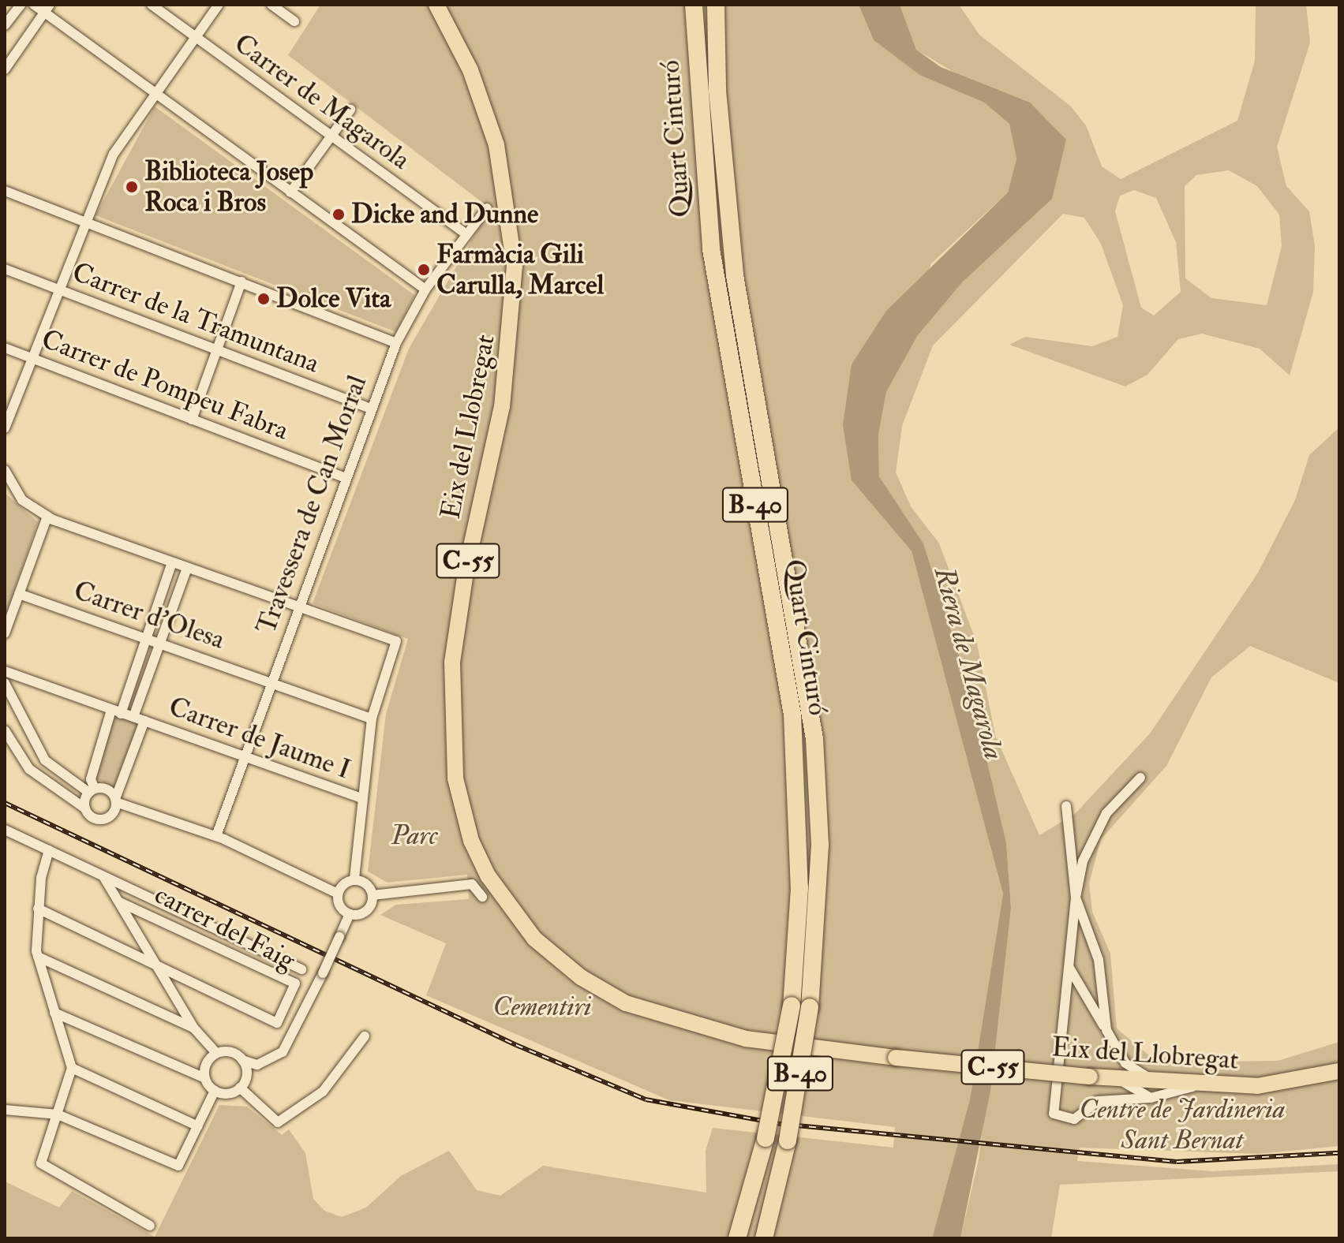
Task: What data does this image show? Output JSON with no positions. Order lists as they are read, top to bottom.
{
  "streets": {
    "highway": [
      "Quart Cinturó",
      "Eix del Llobregat",
      "B-40",
      "C-55"
    ],
    "street": [
      "Carrer de Magarola",
      "Carrer de la Tramuntana",
      "Carrer de Pompeu Fabra",
      "Travessera de Can Morral",
      "Carrer d'Olesa",
      "Carrer de Jaume I",
      "carrer del Faig"
    ]
  },
  "crossings": [
    ["Carrer de Magarola", "Travessera de Can Morral"],
    ["Carrer de la Tramuntana", "Travessera de Can Morral"],
    ["Carrer de Pompeu Fabra", "Travessera de Can Morral"],
    ["Travessera de Can Morral", "Carrer d'Olesa"],
    ["Travessera de Can Morral", "Carrer de Jaume I"]
  ],
  "water": ["Riera de Magarola"],
  "parks": ["Parc", "Cementiri", "Centre de Jardineria Sant Bernat"],
  "places": [
    "Biblioteca Josep Roca i Bros",
    "Dicke and Dunne",
    "Farmàcia Gili Carulla, Marcel",
    "Dolce Vita"
  ]
}
